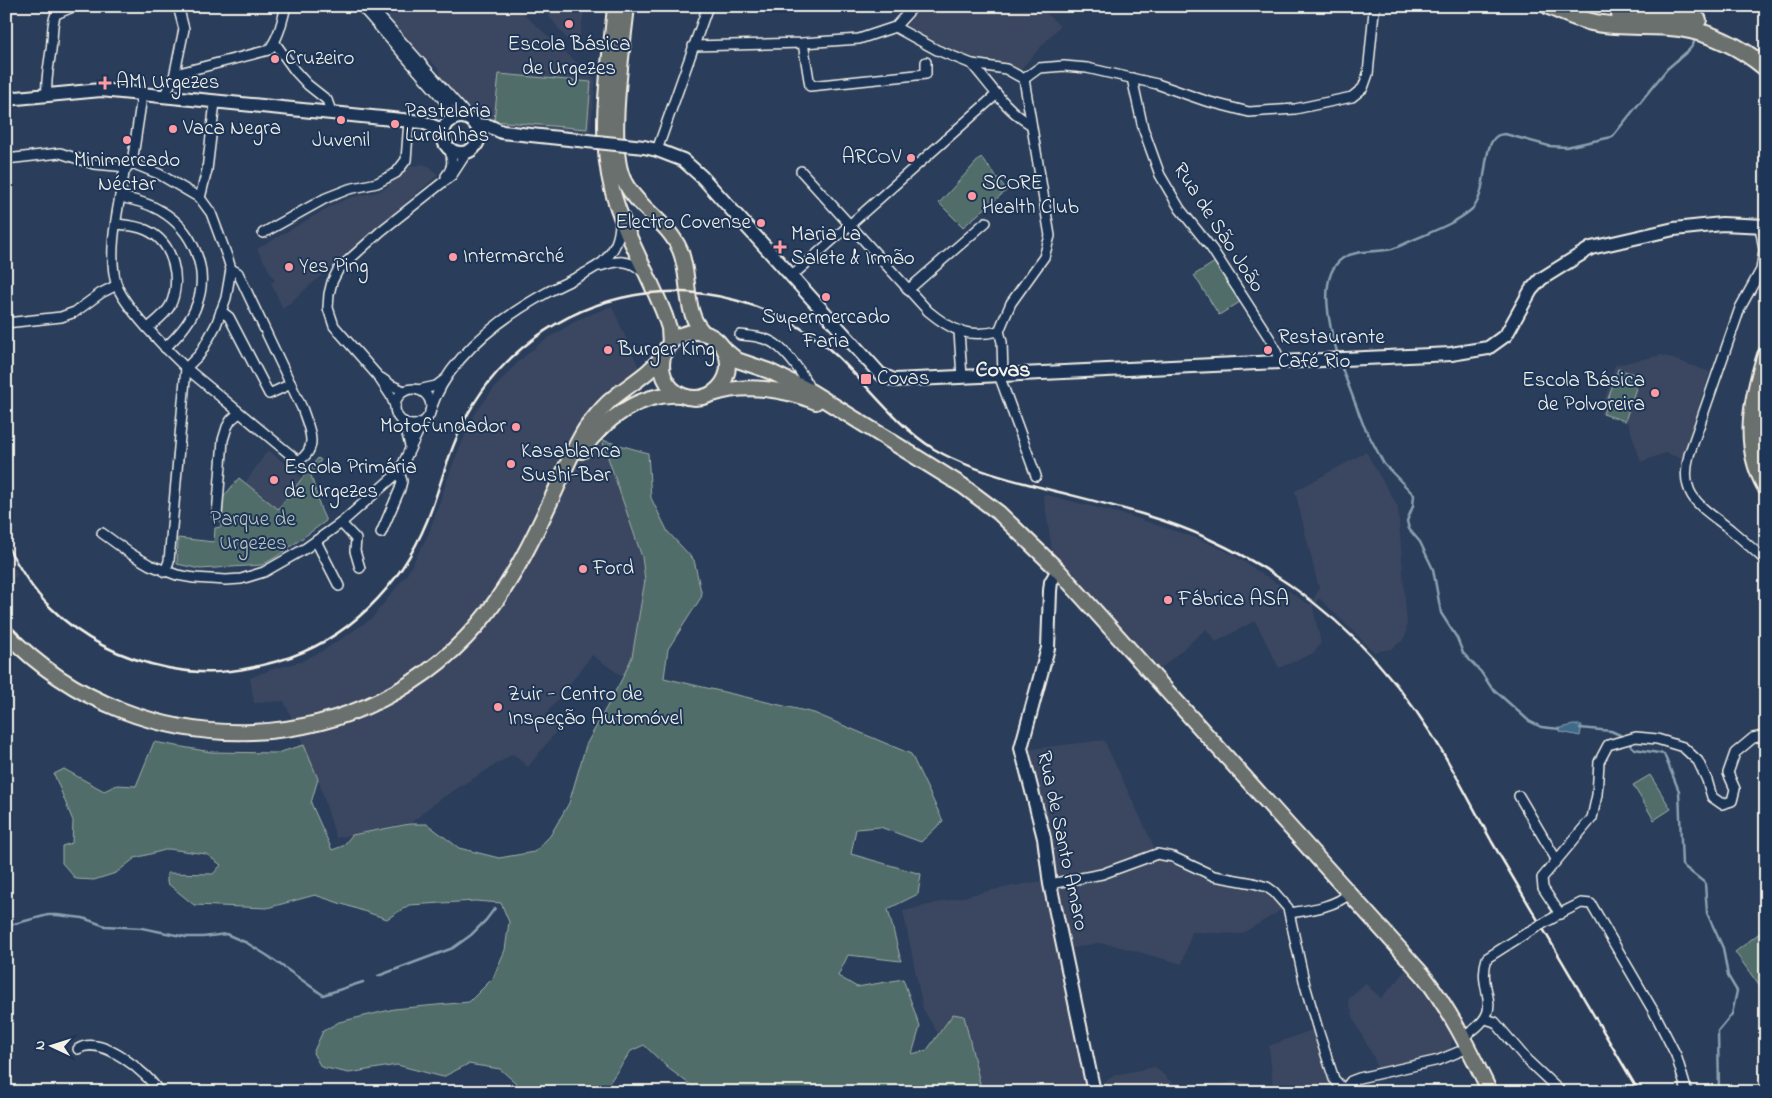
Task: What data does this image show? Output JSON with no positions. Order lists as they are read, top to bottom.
{
  "streets": {
    "main road": ["Rua de Santo Amaro"],
    "street": ["Rua de São João"]
  },
  "districts": ["Covas"],
  "parks": ["Parque de Urgezes"],
  "places": {
    "other": [
      "Escola Básica de Urgezes",
      "Cruzeiro",
      "Juvenil",
      "Pastelaria Lurdinhas",
      "Vaca Negra",
      "Minimercado Néctar",
      "ARCOV",
      "SCORE Health Club",
      "Electro Covense",
      "Intermarché",
      "Yes Ping",
      "Supermercado Faria",
      "Burger King",
      "Restaurante Café Rio",
      "Escola Básica de Polvoreira",
      "Motofundador",
      "Kasablanca Sushi-Bar",
      "Escola Primária de Urgezes",
      "Ford",
      "Fábrica ASA",
      "Zuir - Centro de Inspeção Automóvel"
    ],
    "health": ["AMI Urgezes", "Maria La Salete & Irmão"],
    "transit": ["Covas"]
  },
  "north": "left"
}
